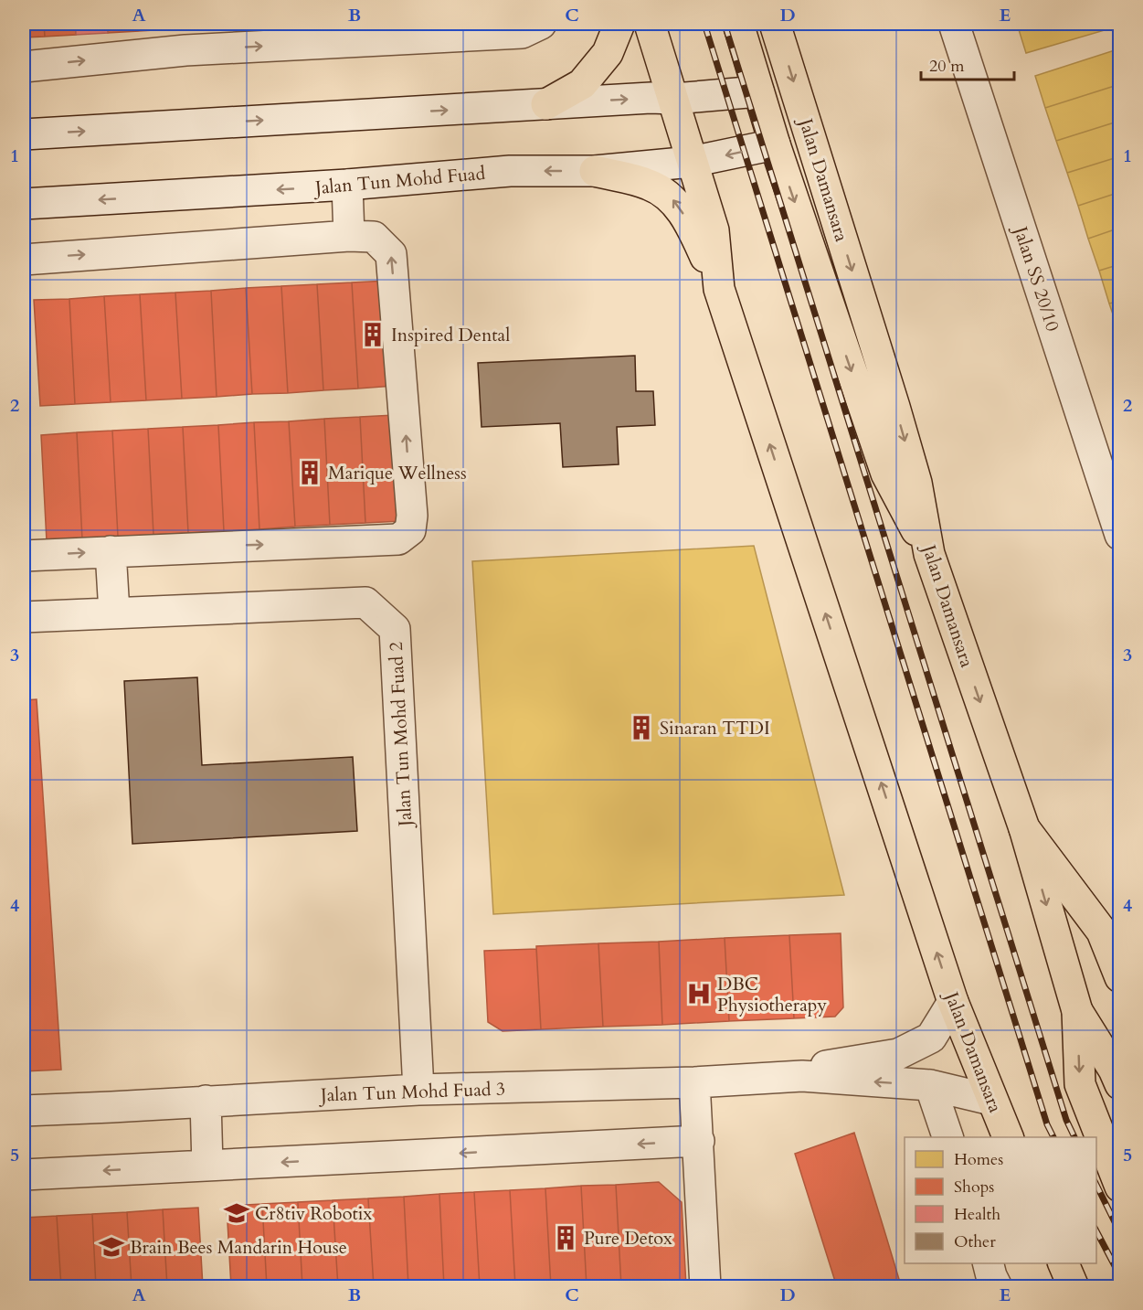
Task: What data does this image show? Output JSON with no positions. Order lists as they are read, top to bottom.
{
  "streets": {
    "main road": ["Jalan Damansara"],
    "street": [
      "Jalan Tun Mohd Fuad",
      "Jalan SS 20/10",
      "Jalan Tun Mohd Fuad 2",
      "Jalan Tun Mohd Fuad 3"
    ]
  },
  "crossings": [
    ["Jalan Tun Mohd Fuad", "Jalan Damansara"],
    ["Jalan Damansara", "Jalan Tun Mohd Fuad 3"],
    ["Jalan Tun Mohd Fuad 2", "Jalan Tun Mohd Fuad 3"]
  ],
  "places": {
    "building": [
      "Inspired Dental",
      "Marique Wellness",
      "Sinaran TTDI",
      "Pure Detox"
    ],
    "hospital": ["DBC Physiotherapy"],
    "school or university": ["Cr8tiv Robotix", "Brain Bees Mandarin House"]
  },
  "legend": [
    "Homes",
    "Shops",
    "Health",
    "Other"
  ],
  "scale_bar": "20 m",
  "grid": {
    "columns": [
      "A",
      "B",
      "C",
      "D",
      "E"
    ],
    "rows": [
      "1",
      "2",
      "3",
      "4",
      "5"
    ]
  }
}
